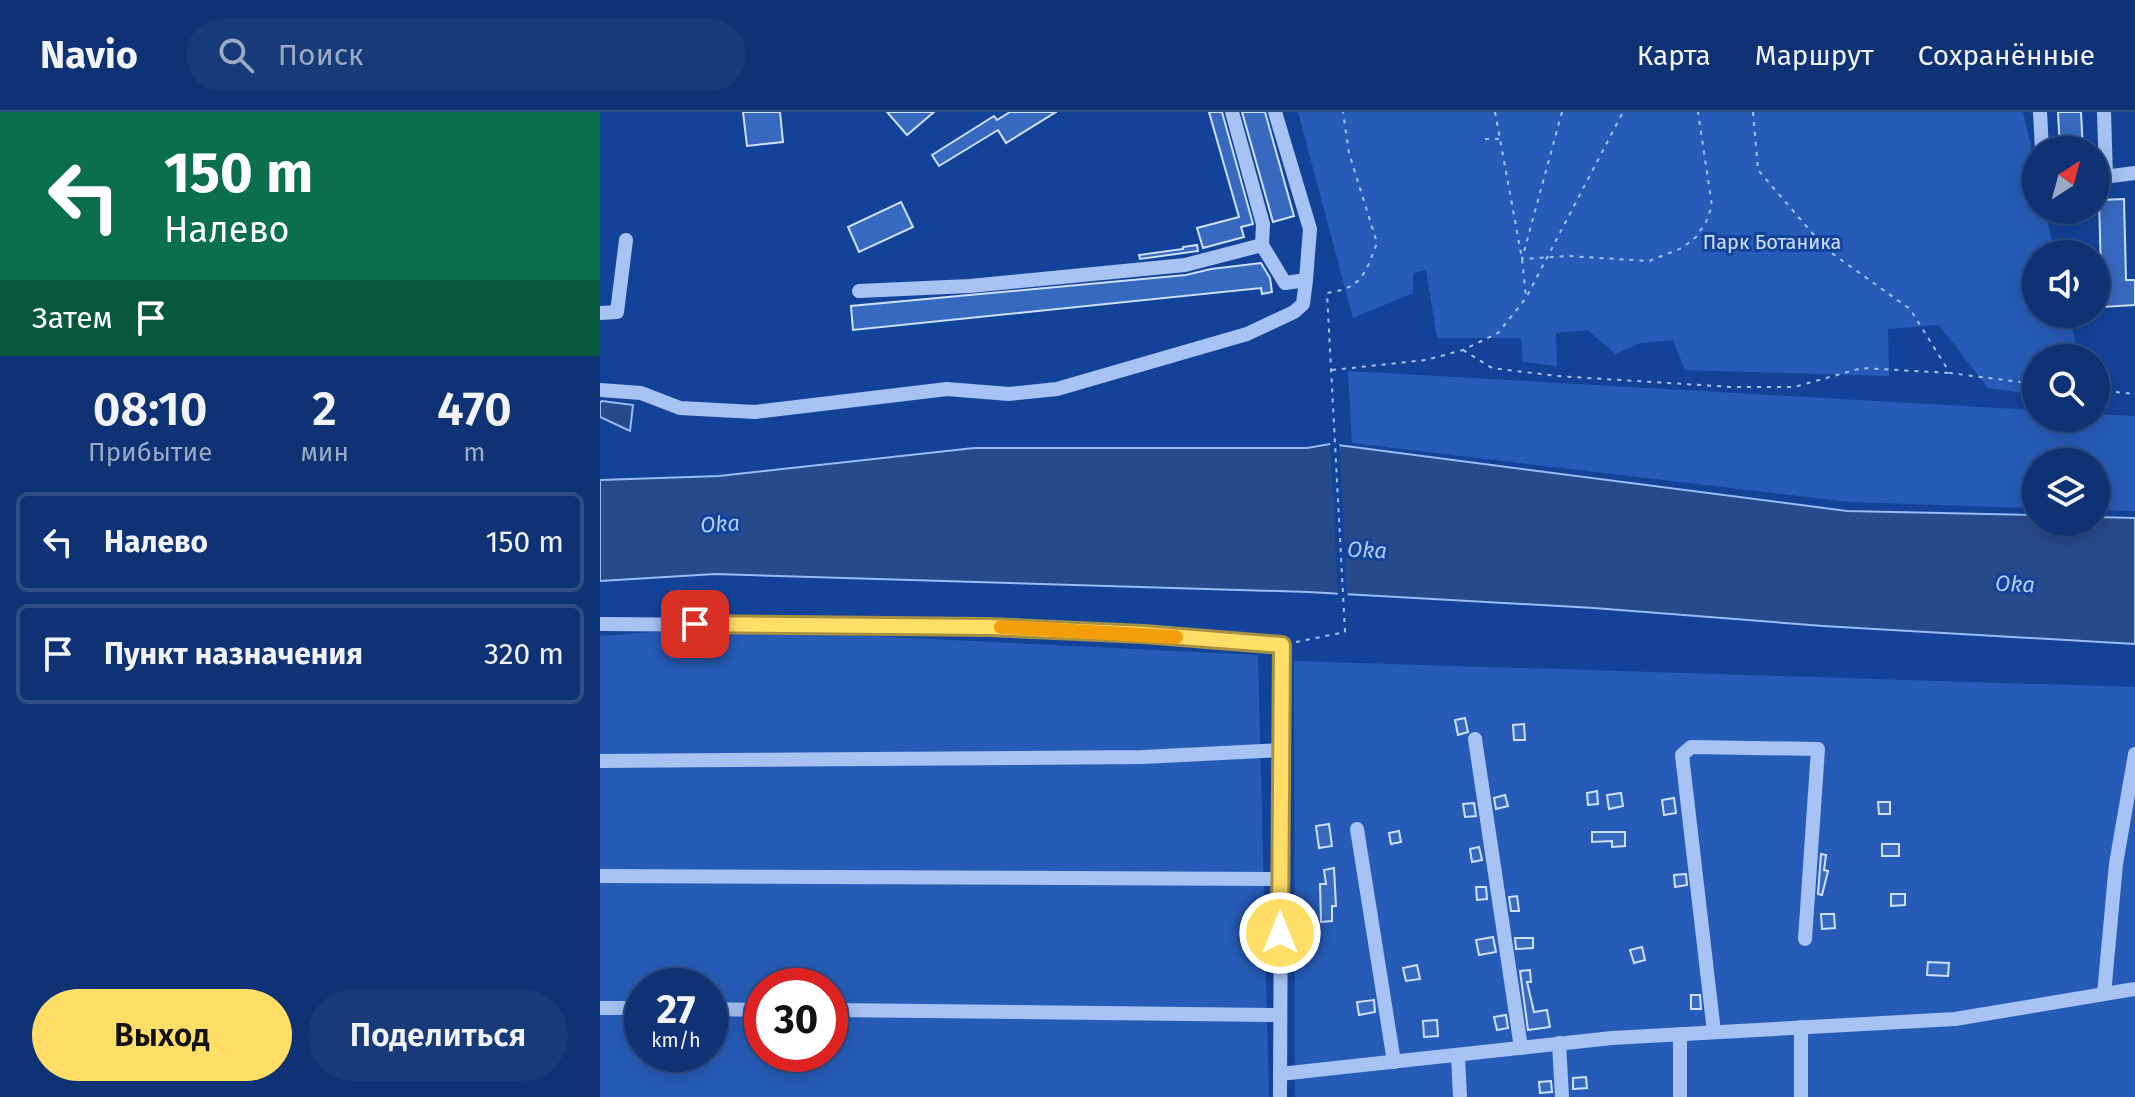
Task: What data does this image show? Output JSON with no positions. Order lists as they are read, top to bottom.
{
  "water": ["Oka"],
  "parks": ["Парк Ботаника"],
  "north": "top right",
  "page": {
    "header": "Navio",
    "search": "Поиск",
    "nav": ["Карта", "Маршрут", "Сохранённые"],
    "turn": ["150 m", "Налево"],
    "then": "Затем",
    "eta": [
      "08:10",
      "Прибытие",
      "2",
      "мин",
      "470",
      "m"
    ],
    "list": [
      {
        "name": "Налево",
        "value": "150 m"
      },
      {
        "name": "Пункт назначения",
        "value": "320 m"
      }
    ],
    "speed": "27 km/h",
    "limit": "30",
    "buttons": ["Выход", "Поделиться"]
  }
}
